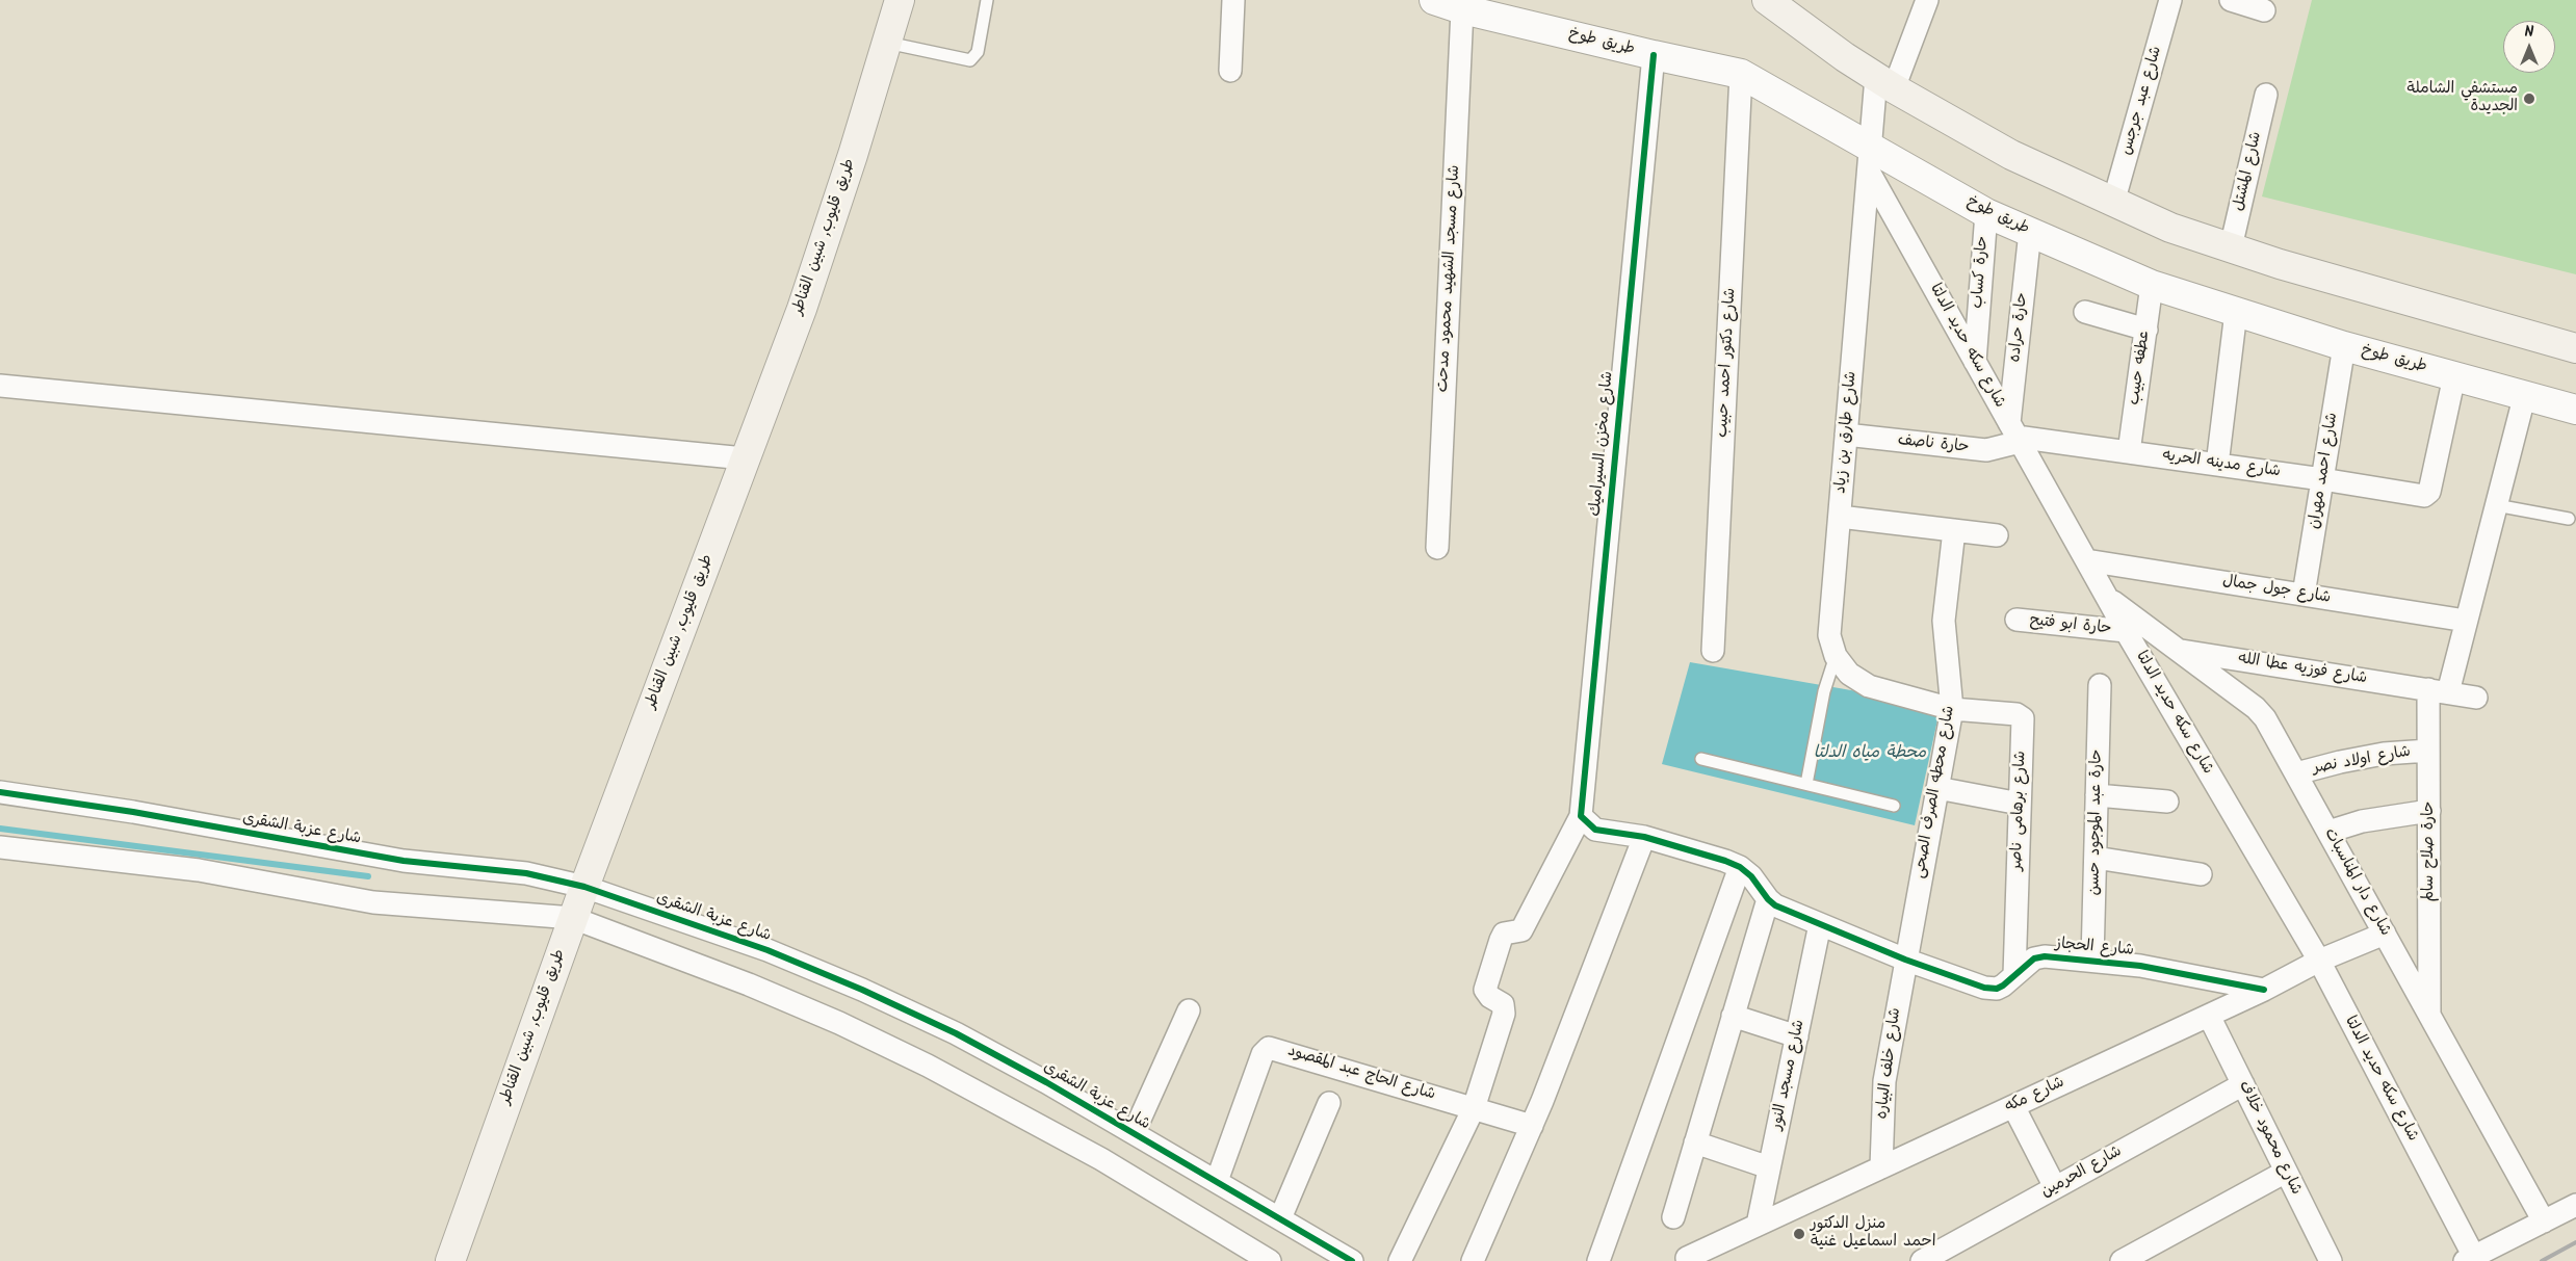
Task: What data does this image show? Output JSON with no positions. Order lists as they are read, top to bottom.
{
  "streets": {
    "main road": ["طريق قليوب, شبين القناطر"],
    "street": [
      "طريق طوخ",
      "شارع عبد جرجس",
      "شارع المشتل",
      "حارة كساب",
      "شارع مسجد الشهيد محمود مدحت",
      "حارة حراده",
      "شارع سكه حديد الدلتا",
      "شارع دكتور احمد حبيب",
      "عطفه حبيب",
      "شارع طارق بن زياد",
      "شارع مخزن السيراميك",
      "حارة ناصف",
      "شارع مدينه الحريه",
      "شارع احمد مهران",
      "شارع جول جمال",
      "حارة ابو فتيح",
      "شارع فوزيه عطا الله",
      "شارع اولاد نصر",
      "شارع محطه الصرف الصحى",
      "شارع برهامى ناصر",
      "حارة عبد الموجود حسن",
      "شارع عزبة الشقرى",
      "حارة صلاح سالم",
      "شارع دار المناسبات",
      "شارع الحجاز",
      "شارع خلف البياره",
      "شارع الحاج عبد المقصود",
      "شارع مسجد النور",
      "شارع مكه",
      "شارع محمود خلاف",
      "شارع الحرمين"
    ]
  },
  "crossings": [
    ["طريق طوخ", "حارة كساب"],
    ["طريق طوخ", "شارع مسجد الشهيد محمود مدحت"],
    ["طريق طوخ", "حارة حراده"],
    ["طريق طوخ", "شارع سكه حديد الدلتا"],
    ["طريق طوخ", "شارع دكتور احمد حبيب"],
    ["طريق طوخ", "عطفه حبيب"],
    ["طريق طوخ", "شارع طارق بن زياد"],
    ["طريق طوخ", "شارع مخزن السيراميك"],
    ["طريق طوخ", "شارع مدينه الحريه"],
    ["طريق طوخ", "شارع احمد مهران"],
    ["طريق طوخ", "حارة صلاح سالم"],
    ["طريق قليوب, شبين القناطر", "شارع عزبة الشقرى"],
    ["حارة كساب", "شارع سكه حديد الدلتا"],
    ["حارة حراده", "شارع سكه حديد الدلتا"],
    ["حارة حراده", "حارة ناصف"],
    ["حارة حراده", "شارع مدينه الحريه"],
    ["شارع سكه حديد الدلتا", "شارع طارق بن زياد"],
    ["شارع سكه حديد الدلتا", "حارة ناصف"],
    ["شارع سكه حديد الدلتا", "شارع مدينه الحريه"],
    ["شارع سكه حديد الدلتا", "شارع جول جمال"],
    ["شارع سكه حديد الدلتا", "حارة ابو فتيح"],
    ["شارع سكه حديد الدلتا", "شارع دار المناسبات"],
    ["شارع سكه حديد الدلتا", "شارع مكه"],
    ["عطفه حبيب", "شارع مدينه الحريه"],
    ["شارع طارق بن زياد", "حارة ناصف"],
    ["شارع طارق بن زياد", "شارع محطه الصرف الصحى"],
    ["شارع طارق بن زياد", "شارع برهامى ناصر"],
    ["حارة ناصف", "شارع مدينه الحريه"],
    ["شارع مدينه الحريه", "شارع احمد مهران"],
    ["شارع احمد مهران", "شارع جول جمال"],
    ["شارع جول جمال", "حارة صلاح سالم"],
    ["شارع فوزيه عطا الله", "حارة صلاح سالم"],
    ["شارع فوزيه عطا الله", "شارع دار المناسبات"],
    ["شارع اولاد نصر", "حارة صلاح سالم"],
    ["شارع اولاد نصر", "شارع دار المناسبات"],
    ["شارع محطه الصرف الصحى", "شارع برهامى ناصر"],
    ["شارع محطه الصرف الصحى", "شارع الحجاز"],
    ["شارع محطه الصرف الصحى", "شارع خلف البياره"],
    ["شارع برهامى ناصر", "شارع الحجاز"],
    ["حارة عبد الموجود حسن", "شارع الحجاز"],
    ["شارع عزبة الشقرى", "شارع الحاج عبد المقصود"],
    ["حارة صلاح سالم", "شارع دار المناسبات"],
    ["شارع دار المناسبات", "شارع مكه"],
    ["شارع الحجاز", "شارع خلف البياره"],
    ["شارع الحجاز", "شارع مسجد النور"],
    ["شارع الحجاز", "شارع مكه"],
    ["شارع خلف البياره", "شارع مكه"],
    ["شارع مسجد النور", "شارع مكه"],
    ["شارع مكه", "شارع محمود خلاف"],
    ["شارع محمود خلاف", "شارع الحرمين"]
  ],
  "water": ["محطة مياه الدلتا"],
  "places": ["مستشفي الشاملة الجديدة", "منزل الدكتور احمد اسماعيل غنية"],
  "north": "top"
}
